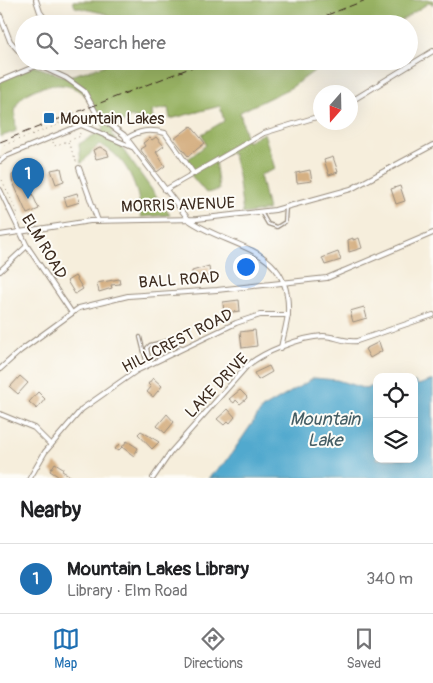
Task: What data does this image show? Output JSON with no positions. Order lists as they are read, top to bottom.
{
  "streets": {
    "street": [
      "MORRIS AVENUE",
      "ELM ROAD",
      "BALL ROAD",
      "HILLCREST ROAD",
      "LAKE DRIVE"
    ]
  },
  "crossings": [
    ["MORRIS AVENUE", "ELM ROAD"],
    ["ELM ROAD", "BALL ROAD"]
  ],
  "water": ["Mountain Lake"],
  "places": {
    "transit": ["Mountain Lakes"]
  },
  "north": "bottom",
  "page": {
    "search": "Search here",
    "pins": "1",
    "heading": "Nearby",
    "list": [
      {
        "mark": "1",
        "name": "Mountain Lakes Library",
        "note": "Library · Elm Road",
        "value": "340 m"
      }
    ],
    "nav": ["Map", "Directions", "Saved"]
  }
}
